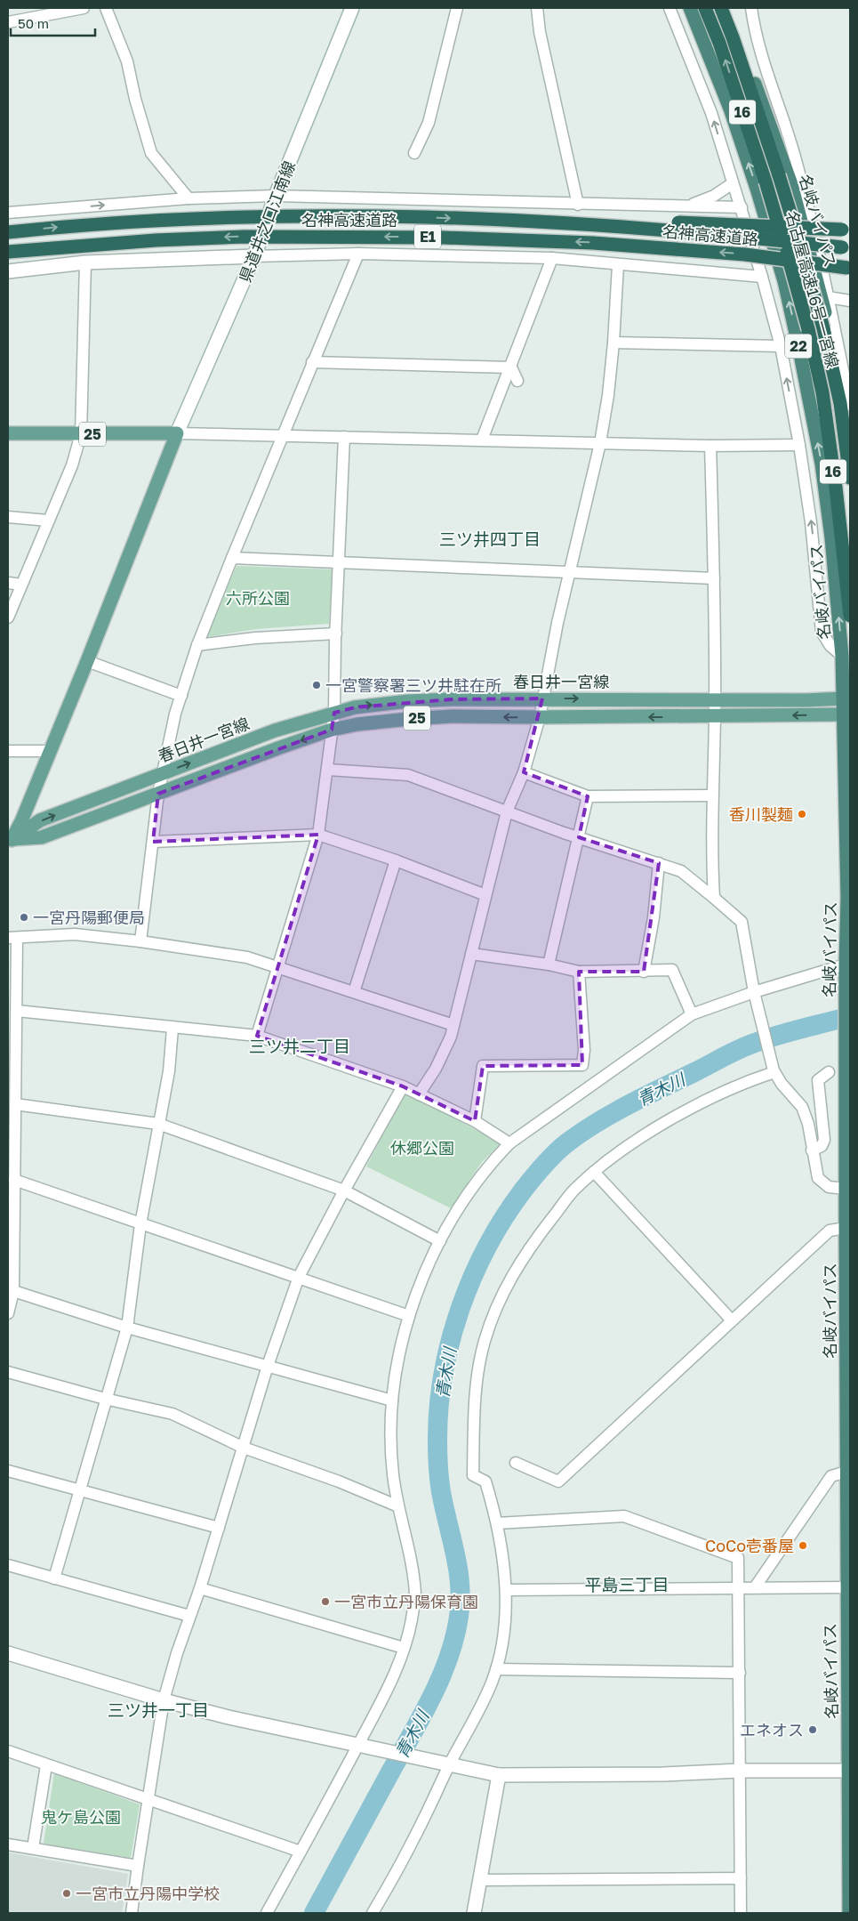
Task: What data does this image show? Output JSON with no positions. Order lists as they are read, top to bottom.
{
  "streets": {
    "highway": [
      "16",
      "名神高速道路",
      "名岐バイパス",
      "E1",
      "名古屋高速16号一宮線",
      "22"
    ],
    "main road": ["25", "春日井一宮線"],
    "street": ["県道井之口江南線"]
  },
  "crossings": [
    ["名岐バイパス", "25"],
    ["名岐バイパス", "春日井一宮線"],
    ["県道井之口江南線", "25"],
    ["25", "春日井一宮線"]
  ],
  "districts": [
    "三ツ井四丁目",
    "三ツ井二丁目",
    "平島三丁目",
    "三ツ井一丁目"
  ],
  "water": ["青木川"],
  "parks": ["六所公園", "休郷公園", "鬼ケ島公園"],
  "places": [
    "一宮警察署三ツ井駐在所",
    "香川製麺",
    "一宮丹陽郵便局",
    "CoCo壱番屋",
    "一宮市立丹陽保育園",
    "エネオス",
    "一宮市立丹陽中学校"
  ],
  "scale_bar": "50 m"
}
